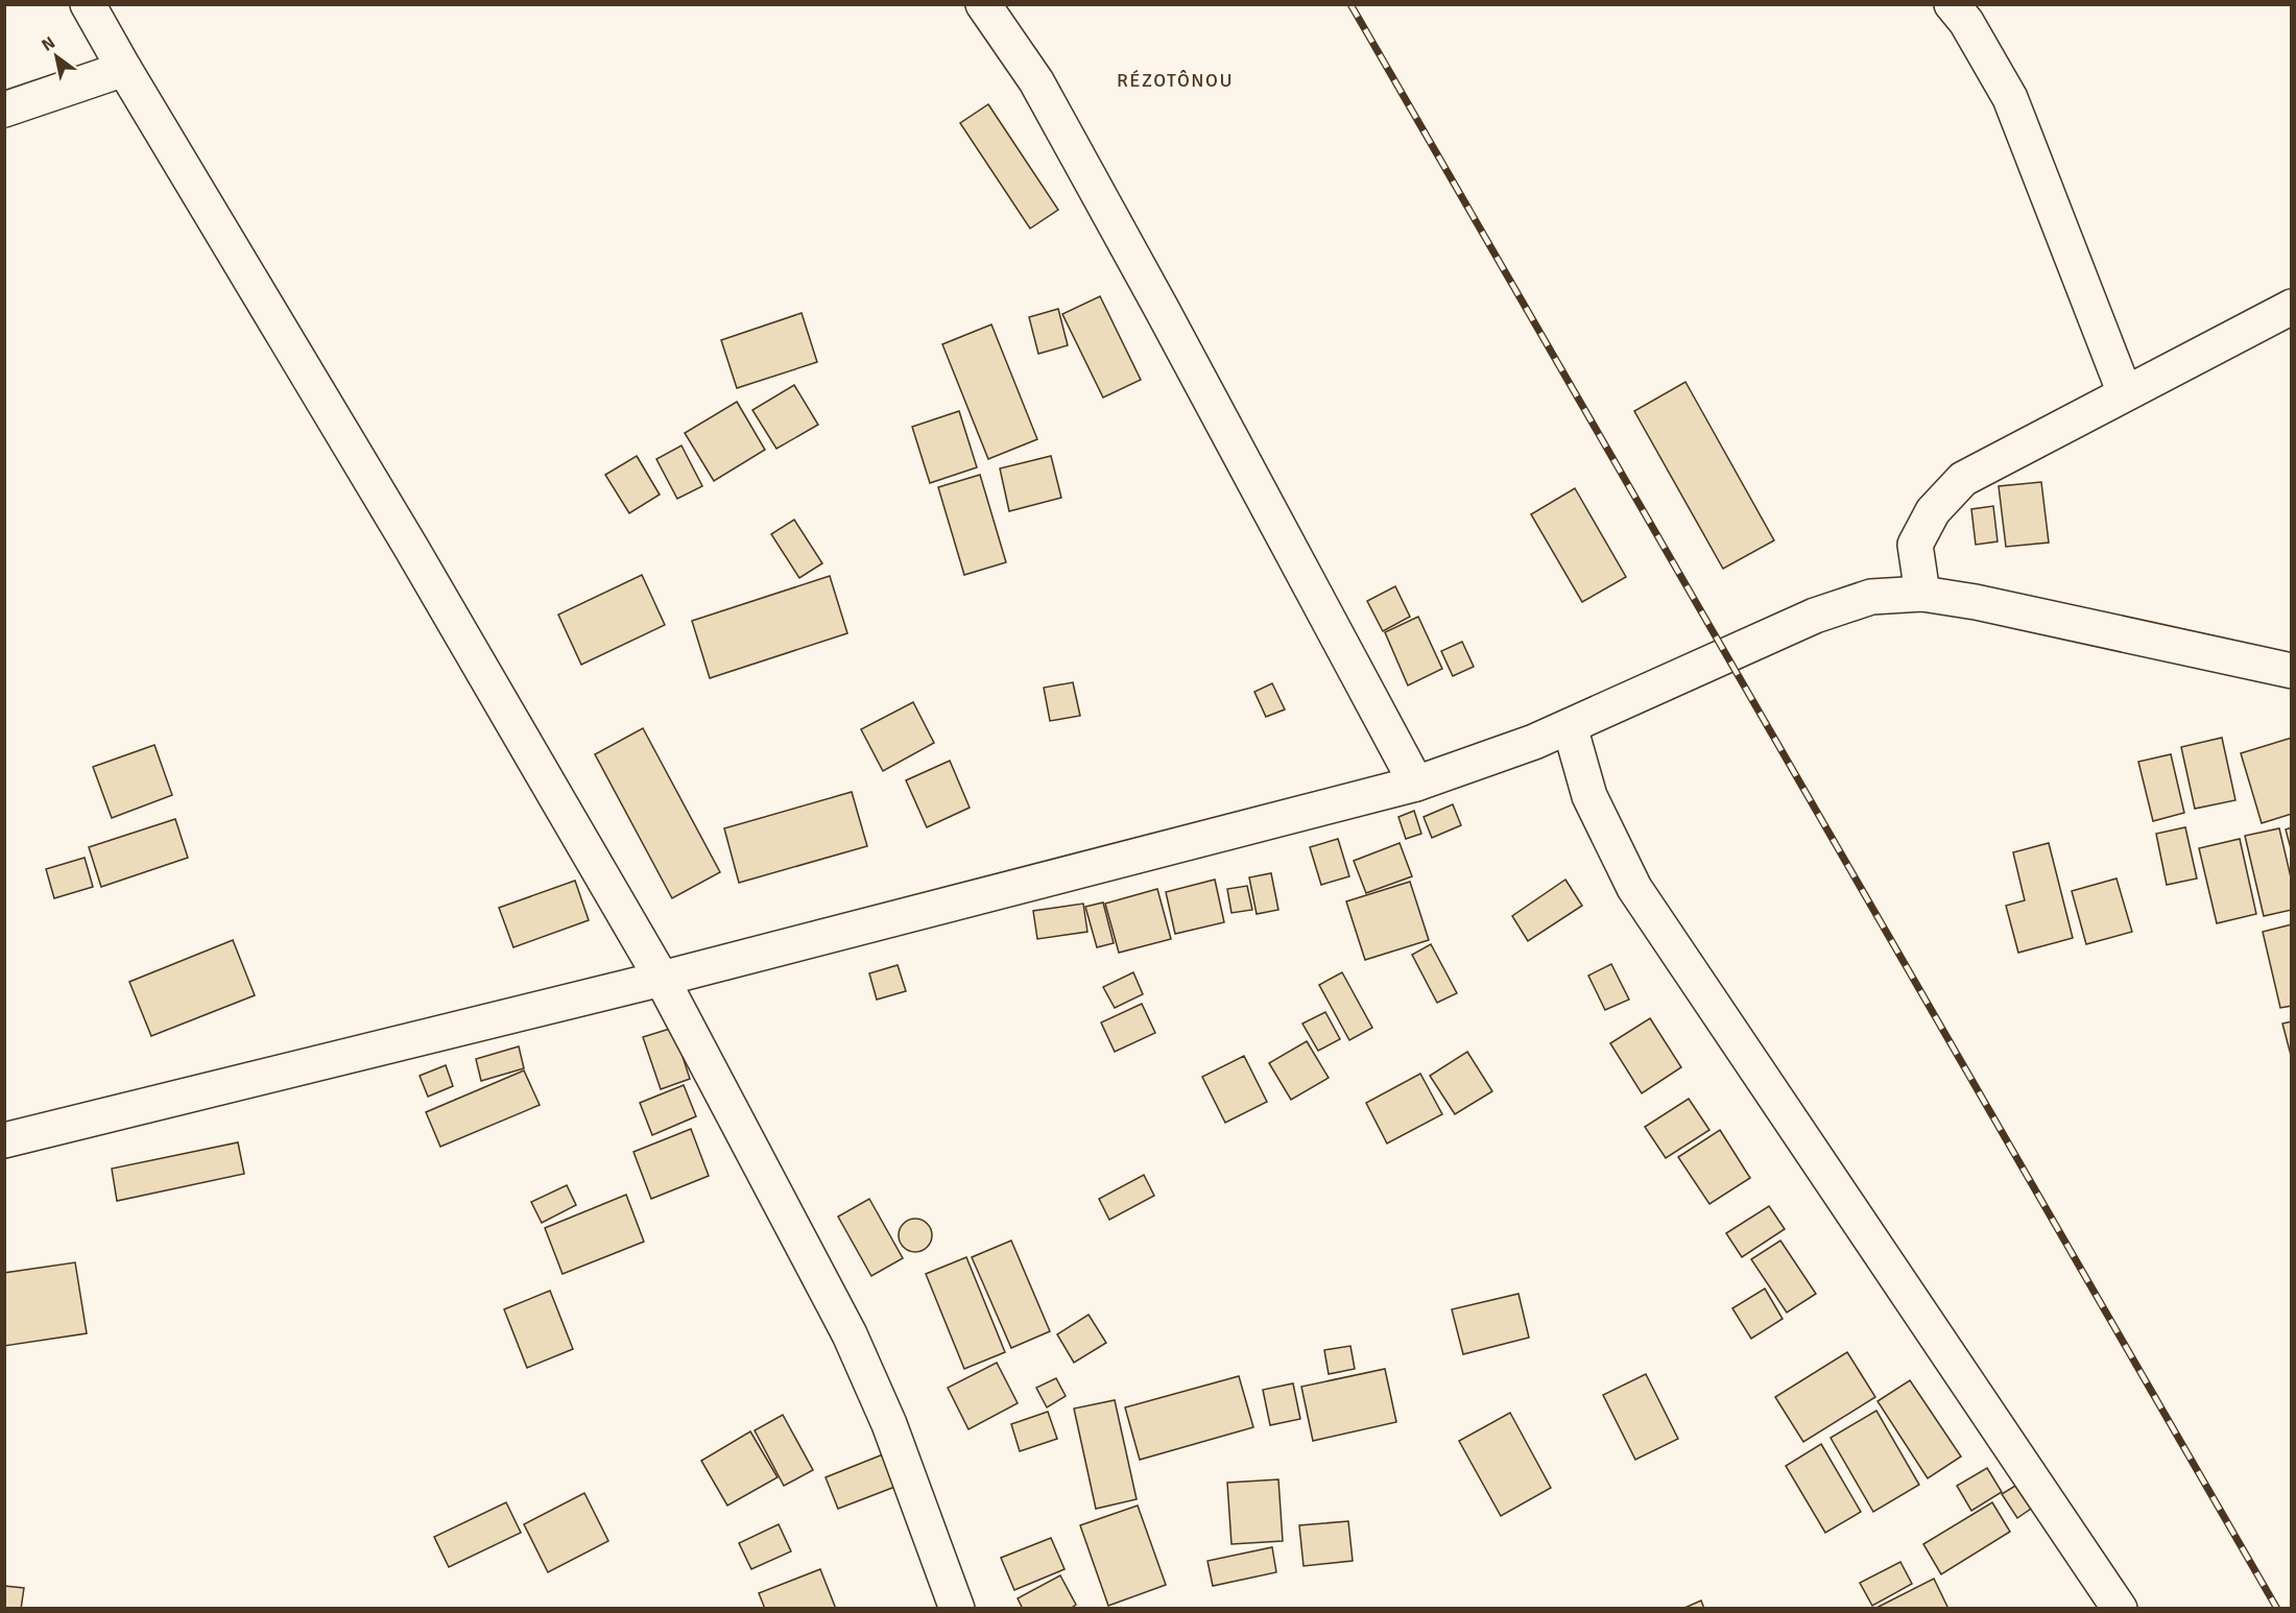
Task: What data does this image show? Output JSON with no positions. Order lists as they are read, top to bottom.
{
  "districts": ["RÉZOTÔNOU"],
  "north": "top left"
}
